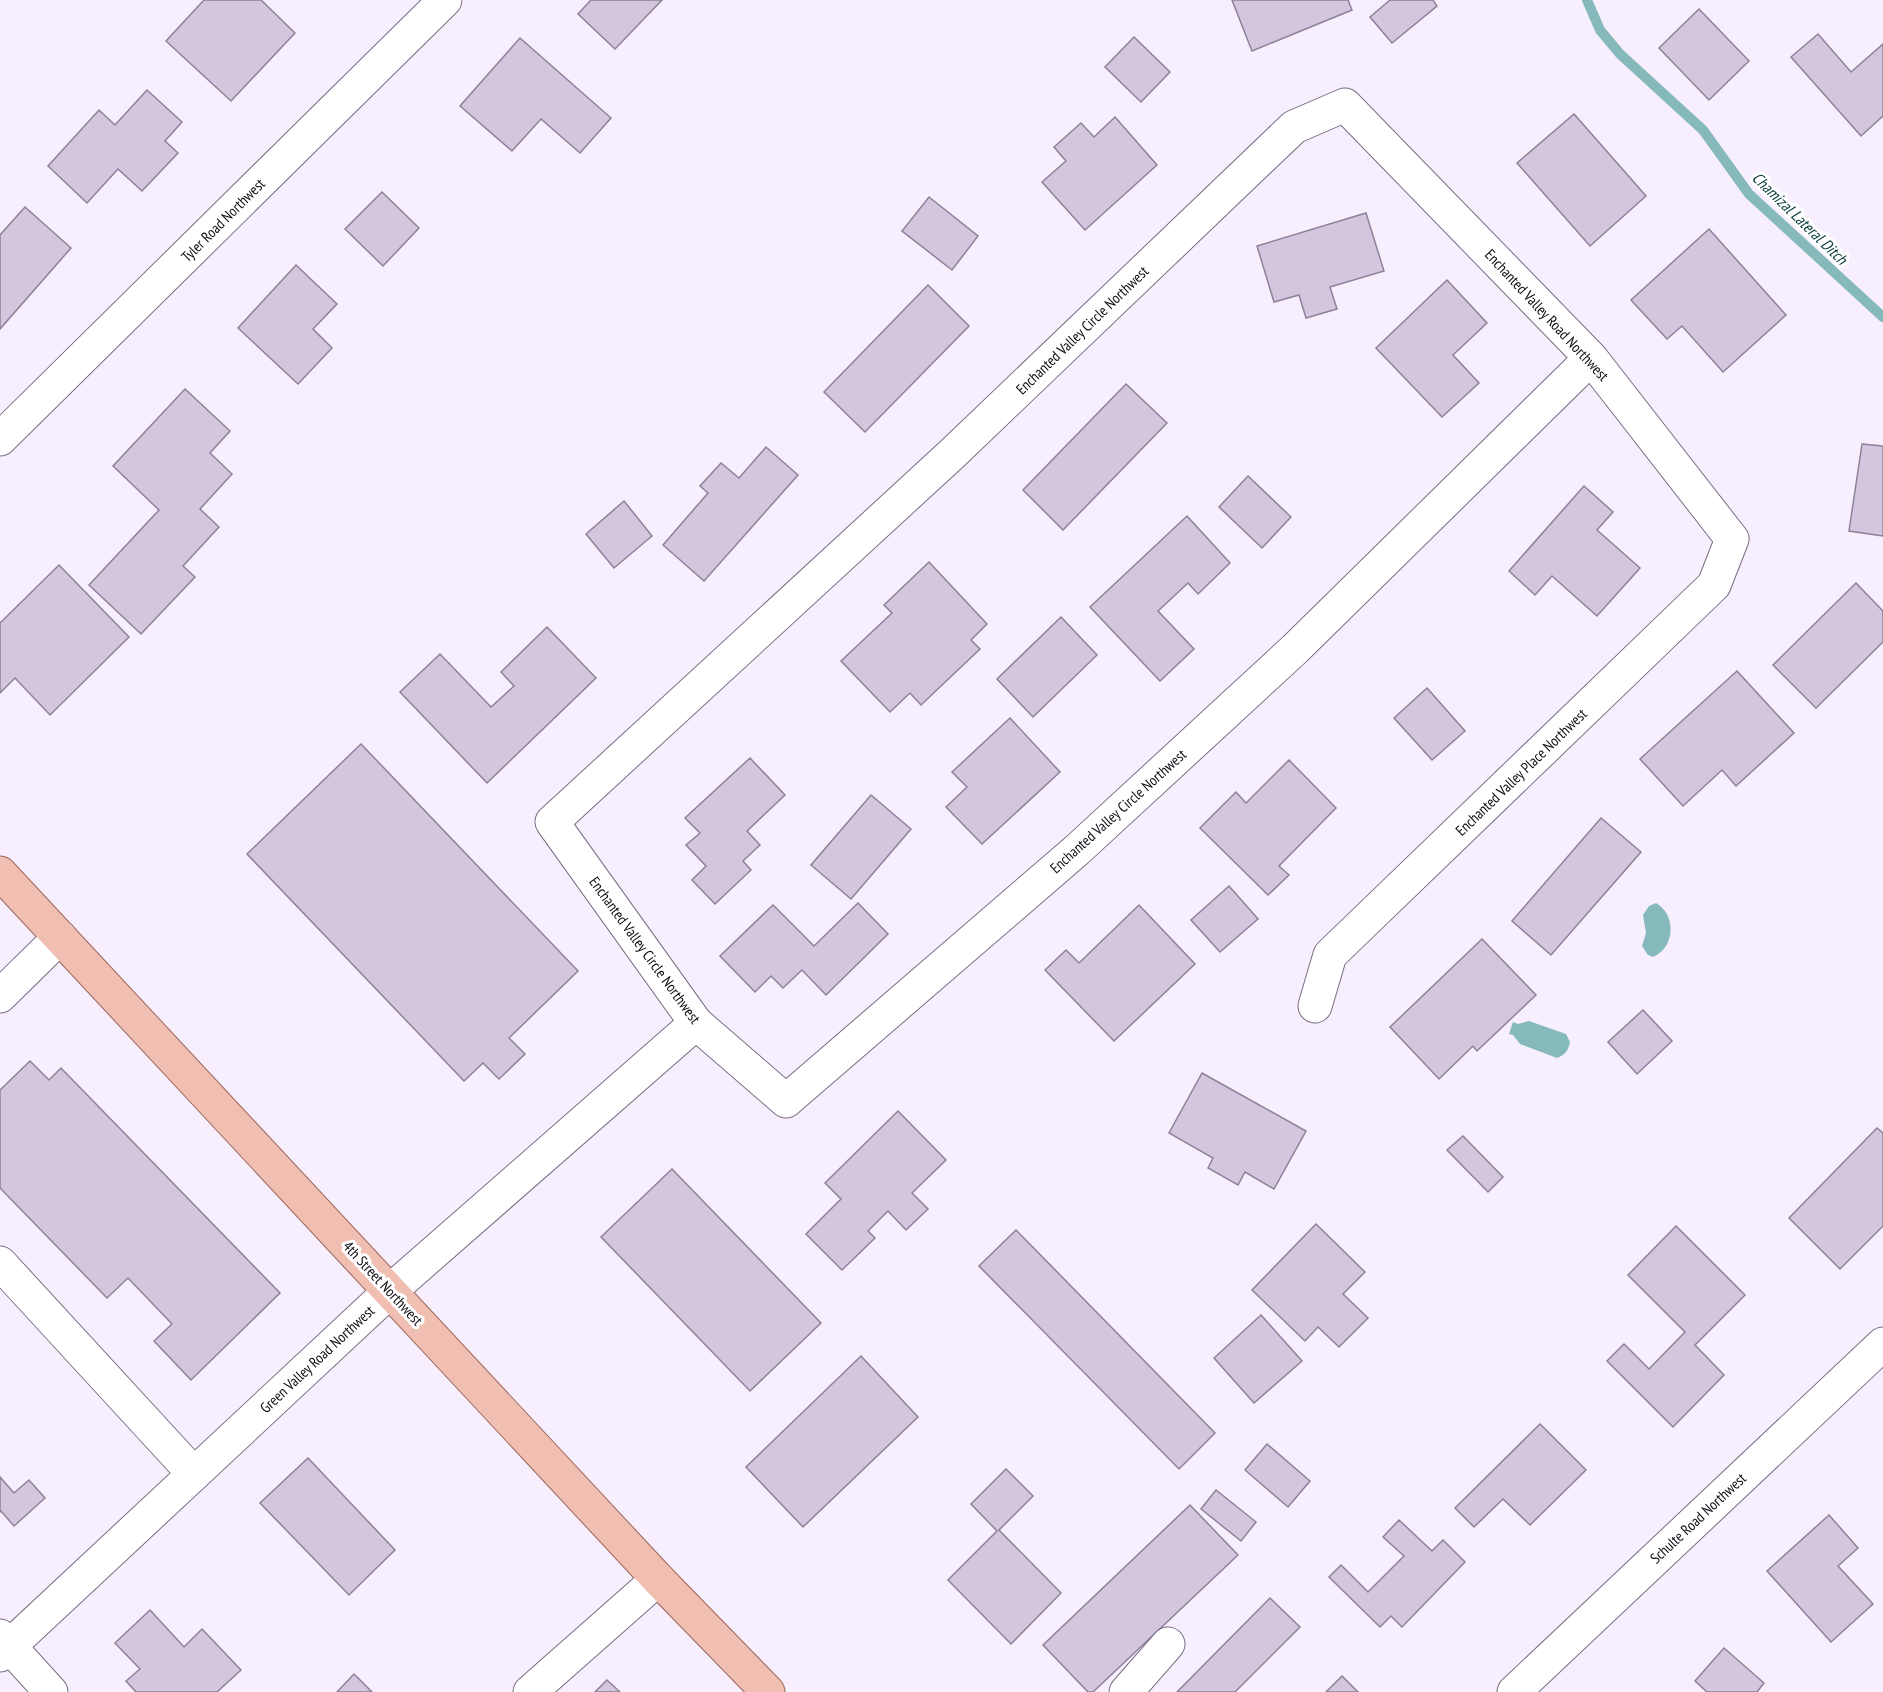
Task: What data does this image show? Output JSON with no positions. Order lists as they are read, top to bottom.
{
  "streets": {
    "main road": ["4th Street Northwest"],
    "street": [
      "Tyler Road Northwest",
      "Enchanted Valley Road Northwest",
      "Enchanted Valley Circle Northwest",
      "Enchanted Valley Place Northwest",
      "Green Valley Road Northwest",
      "Schulte Road Northwest"
    ]
  },
  "crossings": [
    ["Enchanted Valley Road Northwest", "Enchanted Valley Circle Northwest"],
    ["Enchanted Valley Road Northwest", "Enchanted Valley Place Northwest"],
    ["Enchanted Valley Circle Northwest", "Green Valley Road Northwest"],
    ["4th Street Northwest", "Green Valley Road Northwest"]
  ],
  "water": ["Chamizal Lateral Ditch"]
}
